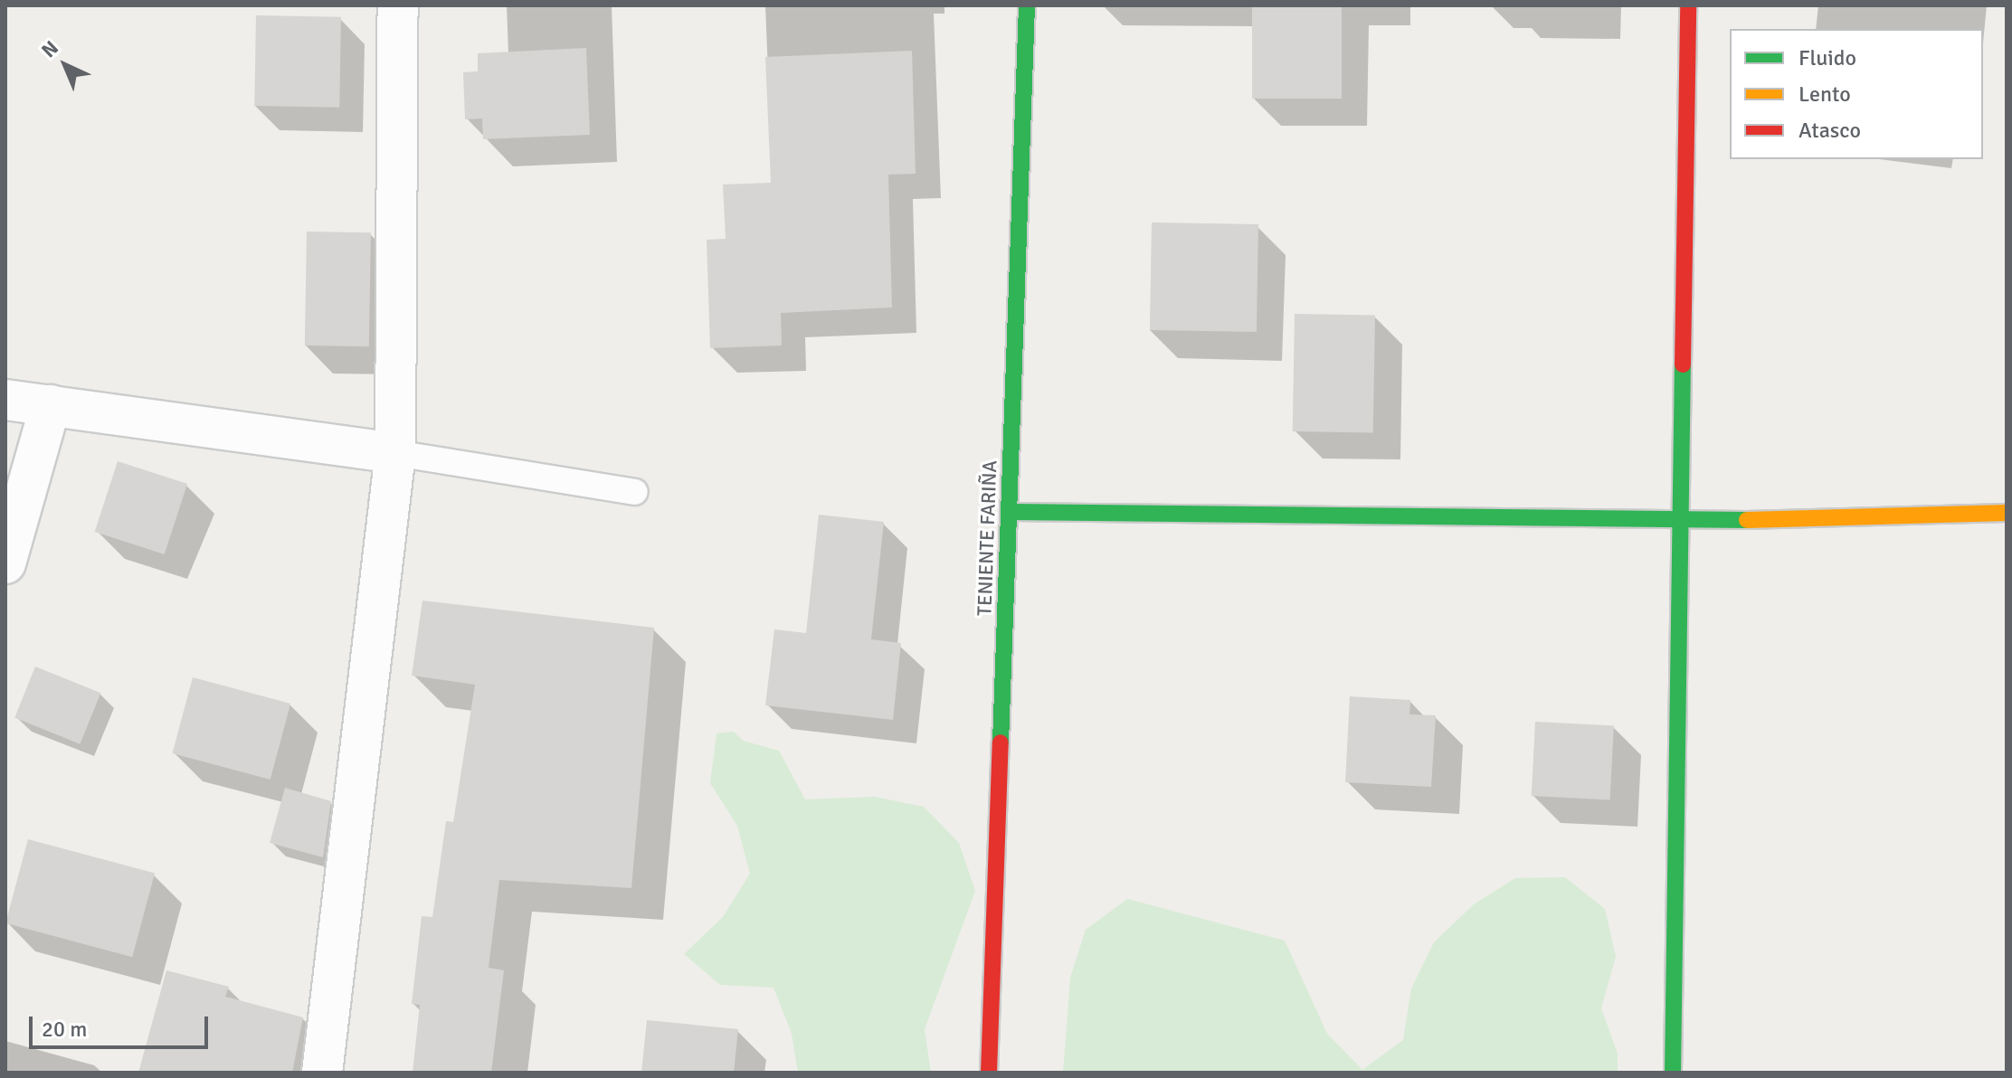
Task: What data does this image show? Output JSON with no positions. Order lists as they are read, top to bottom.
{
  "streets": {
    "street": ["TENIENTE FARIÑA"]
  },
  "legend": ["Fluido", "Lento", "Atasco"],
  "scale_bar": "20 m",
  "north": "top left"
}
